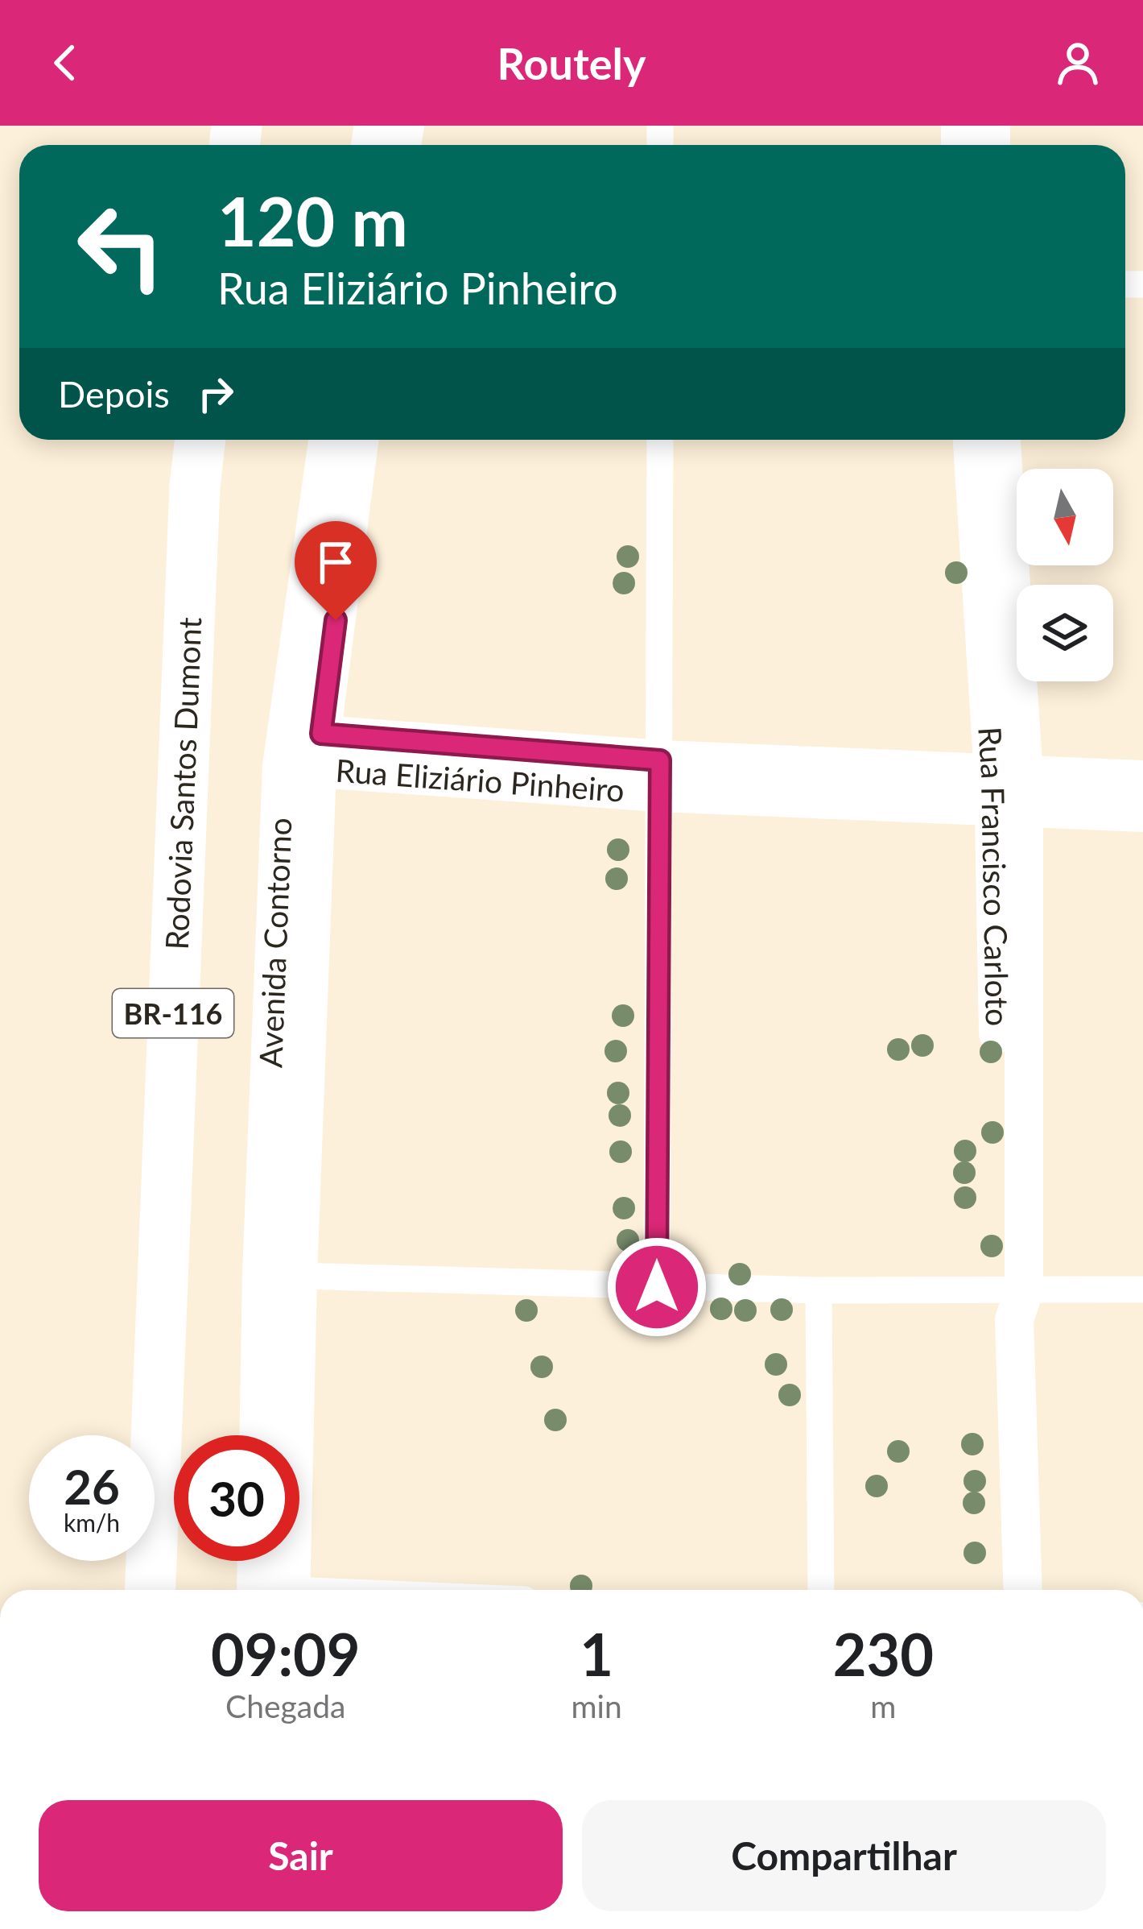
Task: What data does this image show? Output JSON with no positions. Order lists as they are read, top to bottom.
{
  "streets": {
    "highway": ["Rodovia Santos Dumont", "BR-116"],
    "street": ["Rua Eliziário Pinheiro", "Rua Francisco Carloto", "Avenida Contorno"]
  },
  "crossings": [
    ["Rua Eliziário Pinheiro", "Rua Francisco Carloto"],
    ["Rua Eliziário Pinheiro", "Avenida Contorno"]
  ],
  "north": "bottom",
  "page": {
    "header": "Routely",
    "turn": ["120 m", "Rua Eliziário Pinheiro"],
    "then": "Depois",
    "speed": "26 km/h",
    "limit": "30",
    "eta": [
      "09:09",
      "Chegada",
      "1",
      "min",
      "230",
      "m"
    ],
    "buttons": ["Sair", "Compartilhar"]
  }
}
